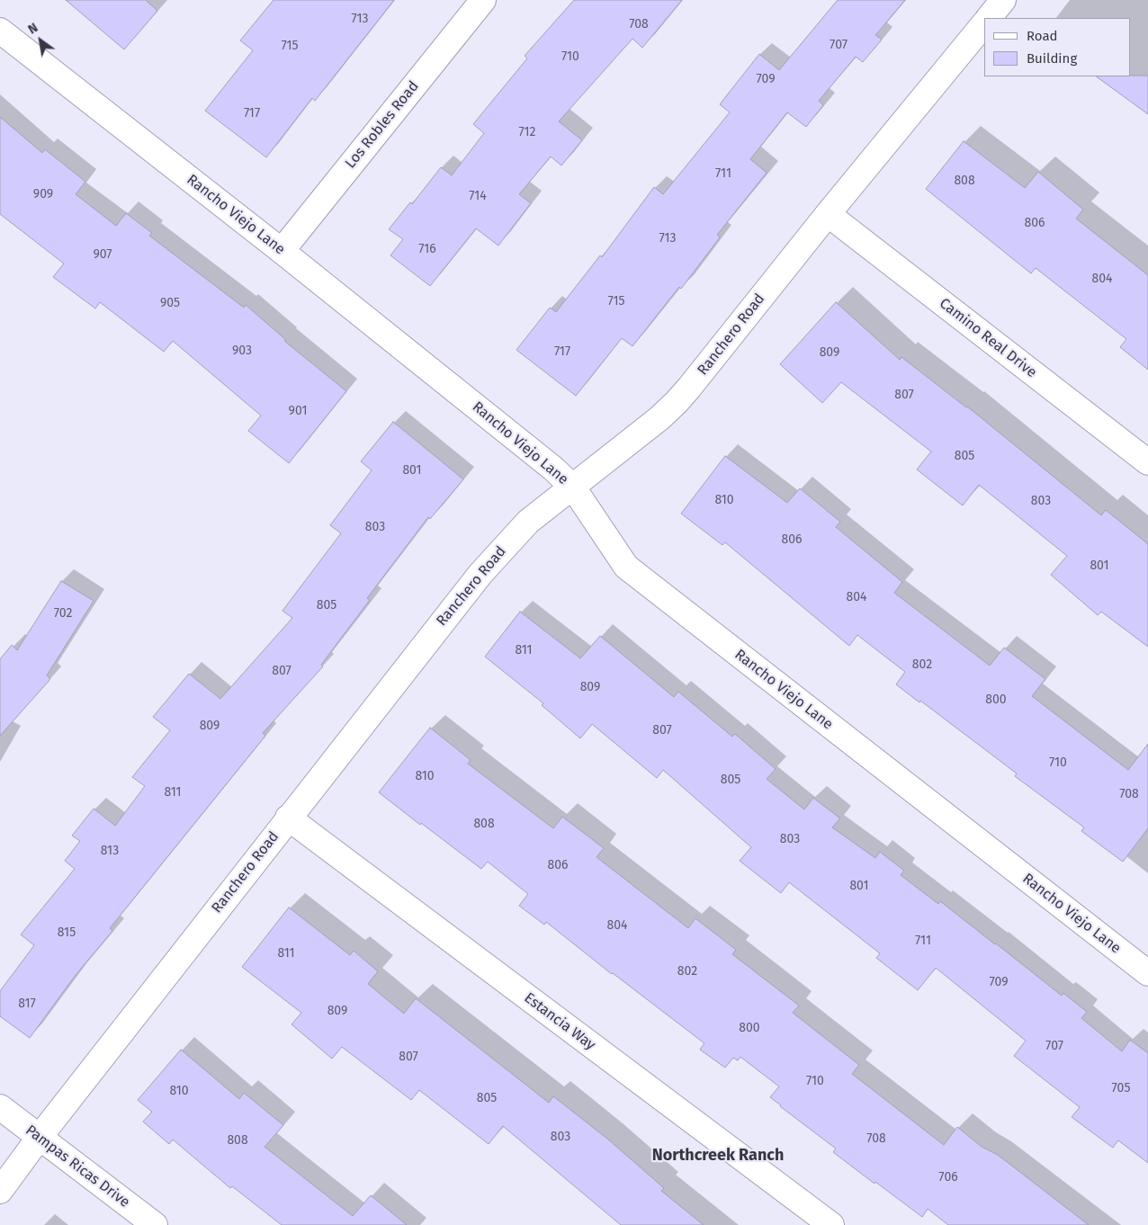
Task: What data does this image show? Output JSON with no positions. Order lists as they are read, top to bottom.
{
  "streets": {
    "street": [
      "Los Robles Road",
      "Rancho Viejo Lane",
      "Ranchero Road",
      "Camino Real Drive",
      "Estancia Way",
      "Pampas Ricas Drive"
    ]
  },
  "crossings": [
    ["Los Robles Road", "Rancho Viejo Lane"],
    ["Rancho Viejo Lane", "Ranchero Road"],
    ["Ranchero Road", "Camino Real Drive"],
    ["Ranchero Road", "Estancia Way"],
    ["Ranchero Road", "Pampas Ricas Drive"]
  ],
  "districts": ["Northcreek Ranch"],
  "house_numbers": [
    "713",
    "708",
    "707",
    "715",
    "710",
    "709",
    "717",
    "712",
    "711",
    "808",
    "909",
    "714",
    "806",
    "713",
    "716",
    "907",
    "804",
    "715",
    "905",
    "903",
    "717",
    "809",
    "807",
    "901",
    "805",
    "801",
    "810",
    "803",
    "803",
    "806",
    "801",
    "804",
    "805",
    "702",
    "811",
    "802",
    "807",
    "809",
    "800",
    "809",
    "807",
    "710",
    "810",
    "805",
    "811",
    "708",
    "808",
    "803",
    "813",
    "806",
    "801",
    "804",
    "815",
    "711",
    "811",
    "802",
    "709",
    "817",
    "809",
    "800",
    "707",
    "807",
    "710",
    "705",
    "810",
    "805",
    "803",
    "708",
    "808",
    "706"
  ],
  "legend": ["Road", "Building"],
  "north": "top left"
}
